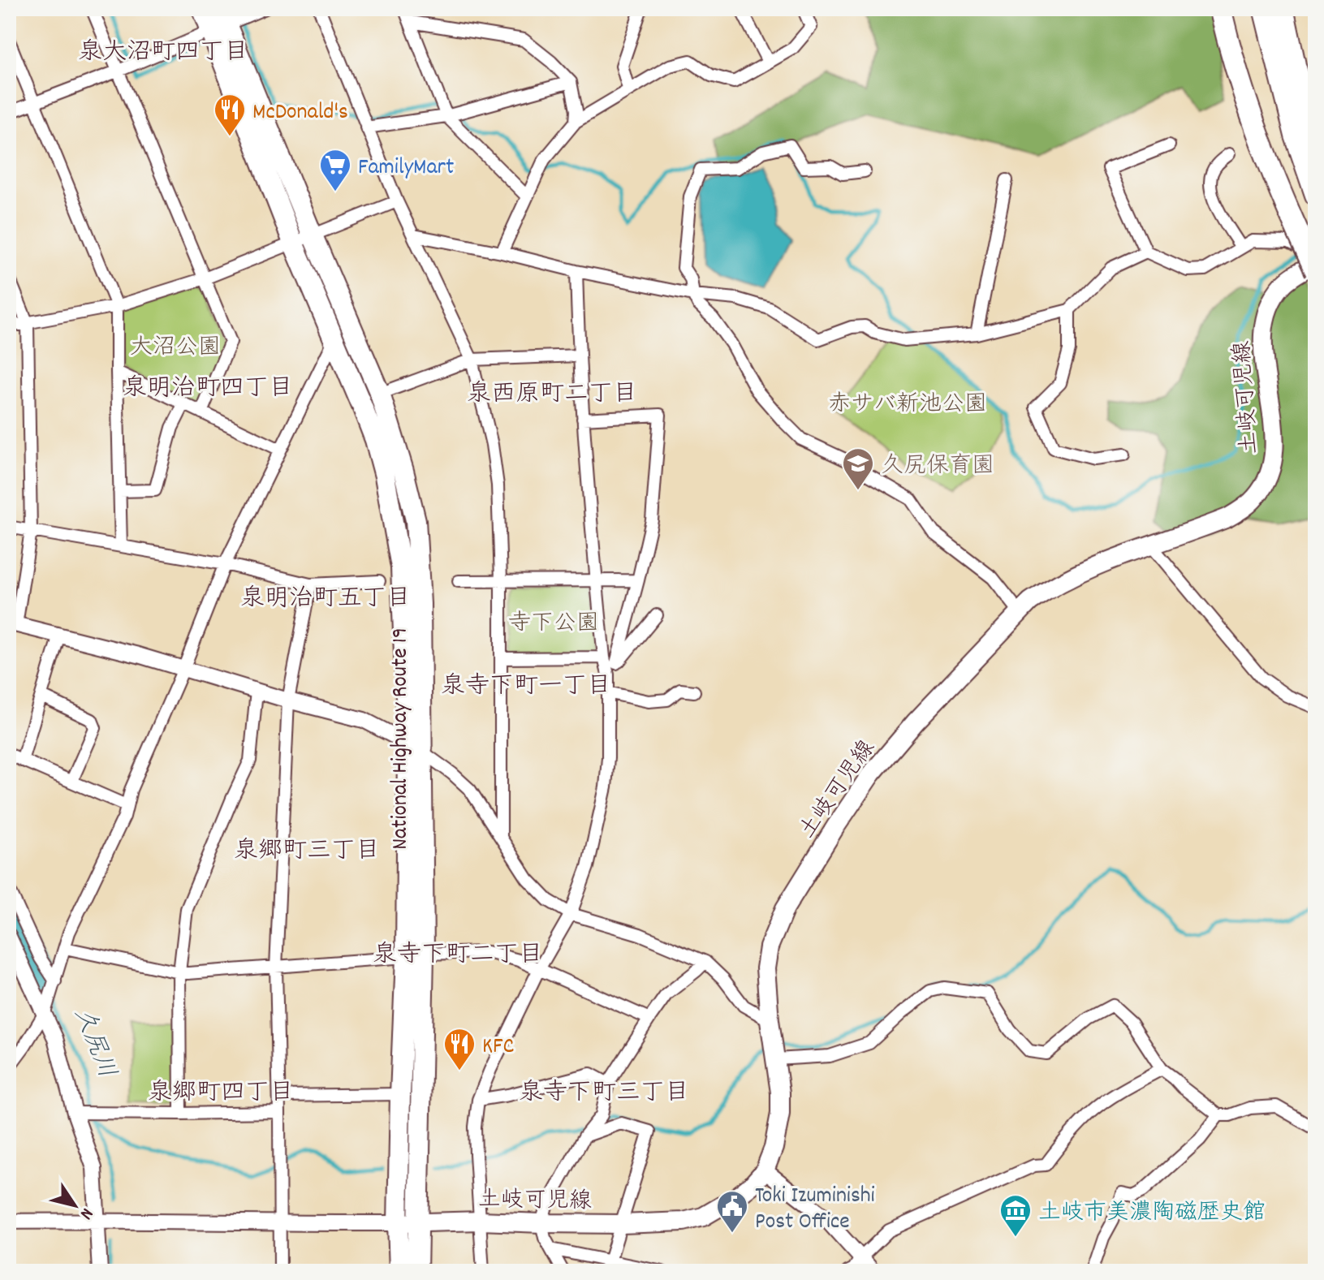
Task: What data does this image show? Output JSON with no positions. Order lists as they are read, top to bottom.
{
  "streets": {
    "highway": ["National Highway Route 19"],
    "main road": ["土岐可児線"]
  },
  "crossings": [
    ["土岐可児線", "National Highway Route 19"]
  ],
  "districts": [
    "泉大沼町四丁目",
    "泉明治町四丁目",
    "泉西原町二丁目",
    "泉明治町五丁目",
    "泉寺下町一丁目",
    "泉郷町三丁目",
    "泉寺下町二丁目",
    "泉郷町四丁目",
    "泉寺下町三丁目"
  ],
  "water": ["久尻川"],
  "parks": ["大沼公園", "赤サバ新池公園", "寺下公園"],
  "places": {
    "restaurant": ["McDonald's", "KFC"],
    "supermarket": ["FamilyMart"],
    "school or university": ["久尻保育園"],
    "public building": ["Toki Izuminishi Post Office"],
    "museum": ["土岐市美濃陶磁歴史館"]
  },
  "north": "bottom right"
}
